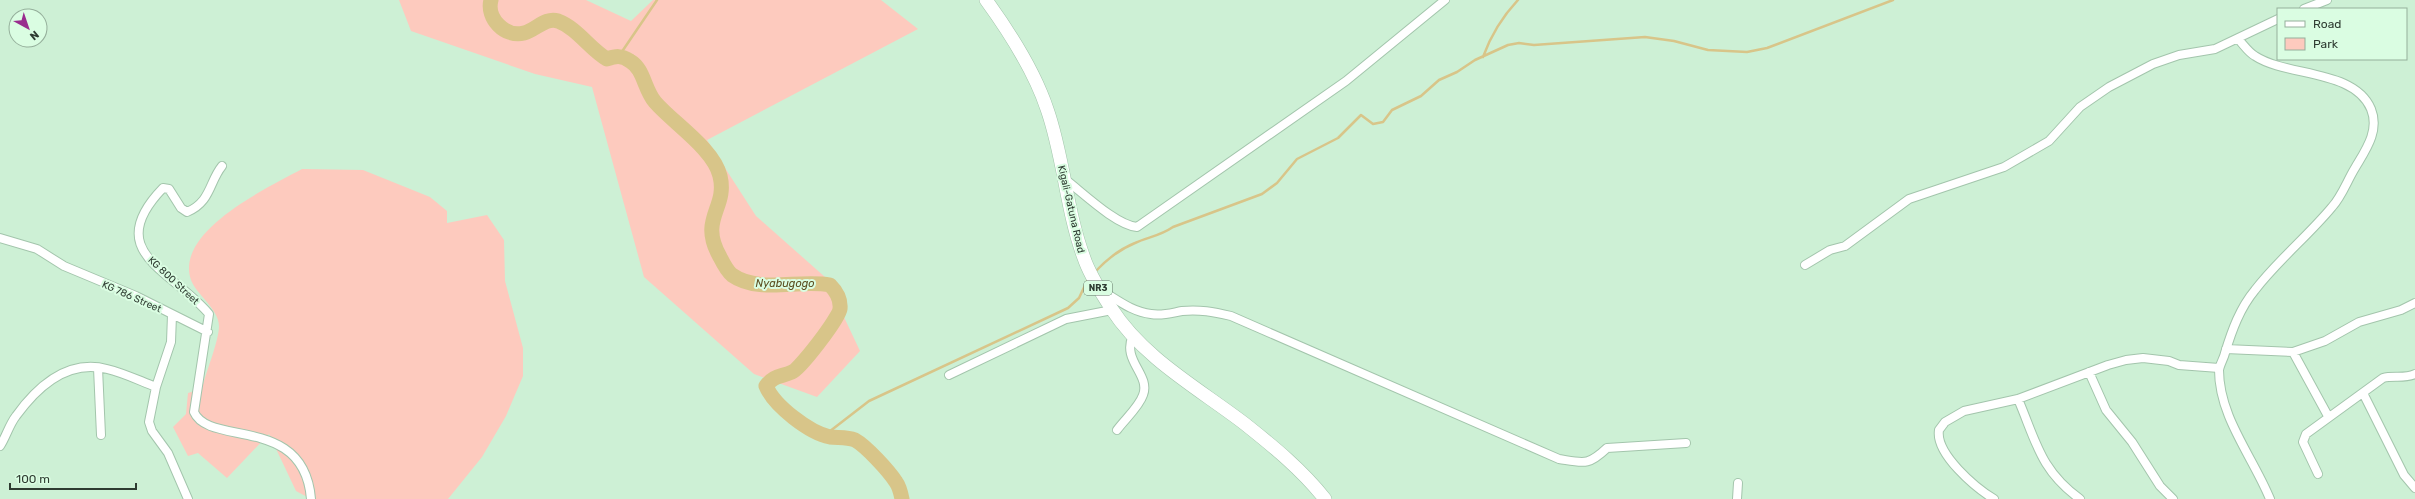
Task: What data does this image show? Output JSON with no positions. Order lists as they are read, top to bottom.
{
  "streets": {
    "highway": ["Kigali-Gatuna Road", "NR3"],
    "street": ["KG 800 Street", "KG 786 Street"]
  },
  "water": ["Nyabugogo"],
  "legend": ["Road", "Park"],
  "scale_bar": "100 m",
  "north": "bottom right"
}
